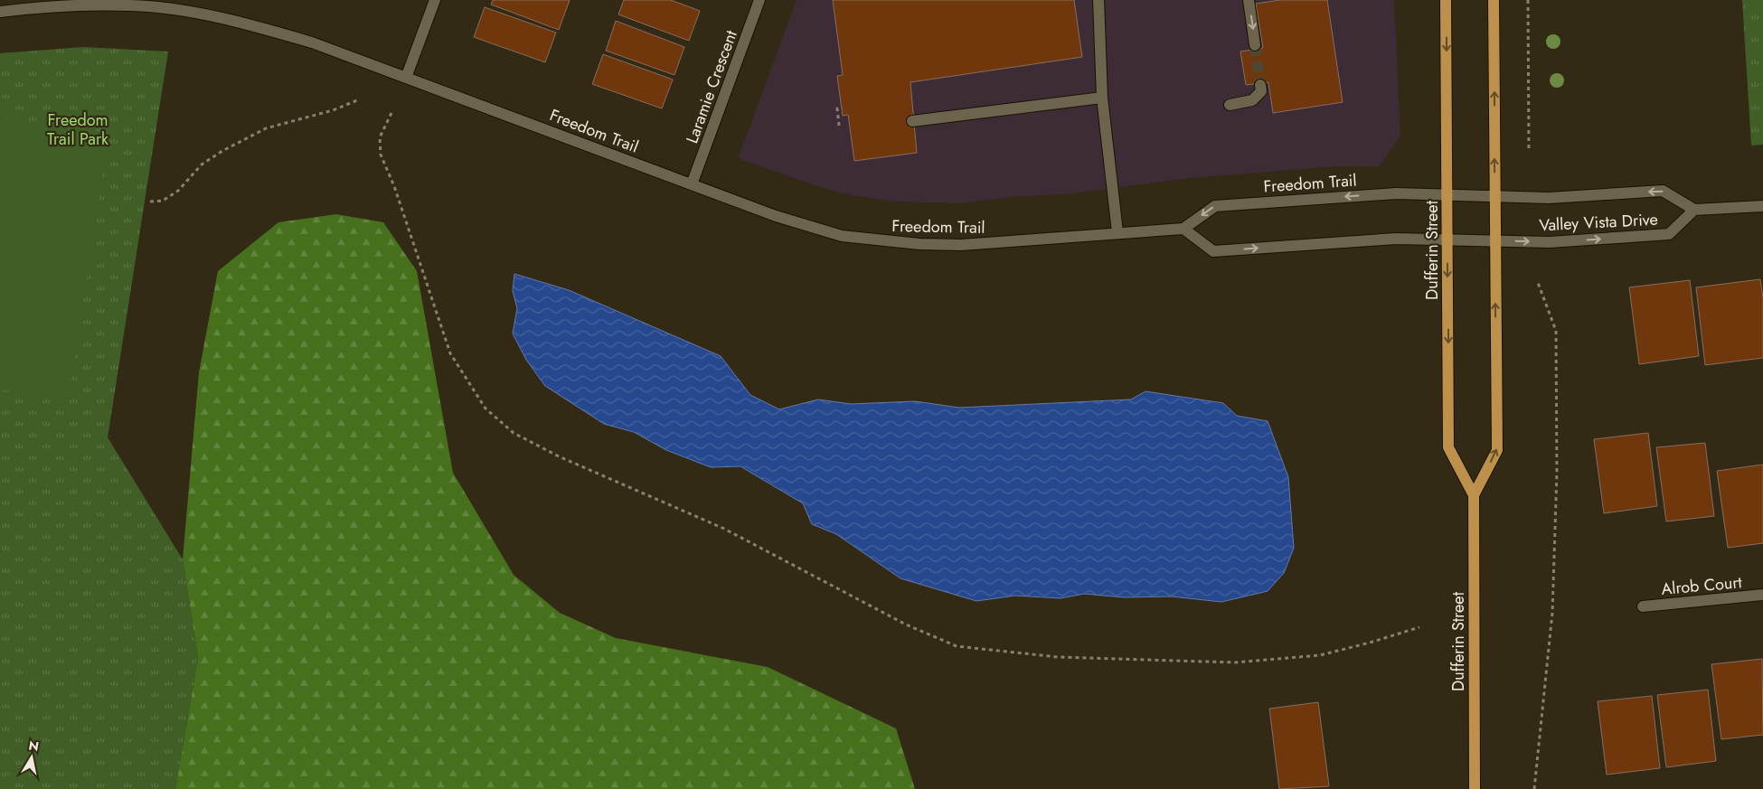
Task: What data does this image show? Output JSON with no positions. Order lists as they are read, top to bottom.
{
  "streets": {
    "main road": ["Dufferin Street"],
    "street": [
      "Laramie Crescent",
      "Freedom Trail",
      "Valley Vista Drive",
      "Alrob Court"
    ]
  },
  "crossings": [
    ["Laramie Crescent", "Freedom Trail"],
    ["Freedom Trail", "Valley Vista Drive"],
    ["Freedom Trail", "Dufferin Street"],
    ["Valley Vista Drive", "Dufferin Street"]
  ],
  "parks": ["Freedom Trail Park"],
  "north": "top"
}
